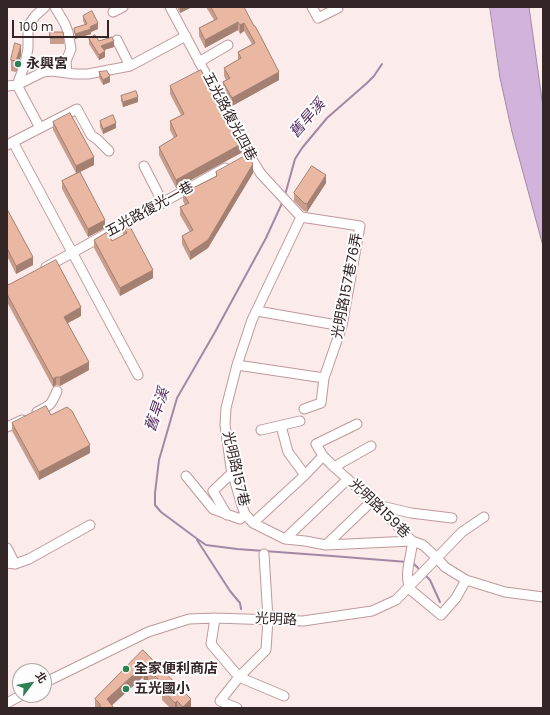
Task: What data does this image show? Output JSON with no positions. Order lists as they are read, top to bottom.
{
  "streets": {
    "street": [
      "五光路復光四巷",
      "五光路復光一巷",
      "光明路157巷76弄",
      "光明路157巷",
      "光明路159巷",
      "光明路"
    ]
  },
  "crossings": [
    ["五光路復光四巷", "五光路復光一巷"],
    ["五光路復光四巷", "光明路157巷76弄"],
    ["五光路復光四巷", "光明路157巷"],
    ["光明路157巷76弄", "光明路157巷"],
    ["光明路157巷", "光明路159巷"],
    ["光明路159巷", "光明路"]
  ],
  "water": ["舊旱溪"],
  "places": ["永興宮", "全家便利商店", "五光國小"],
  "scale_bar": "100 m",
  "north": "top right"
}
